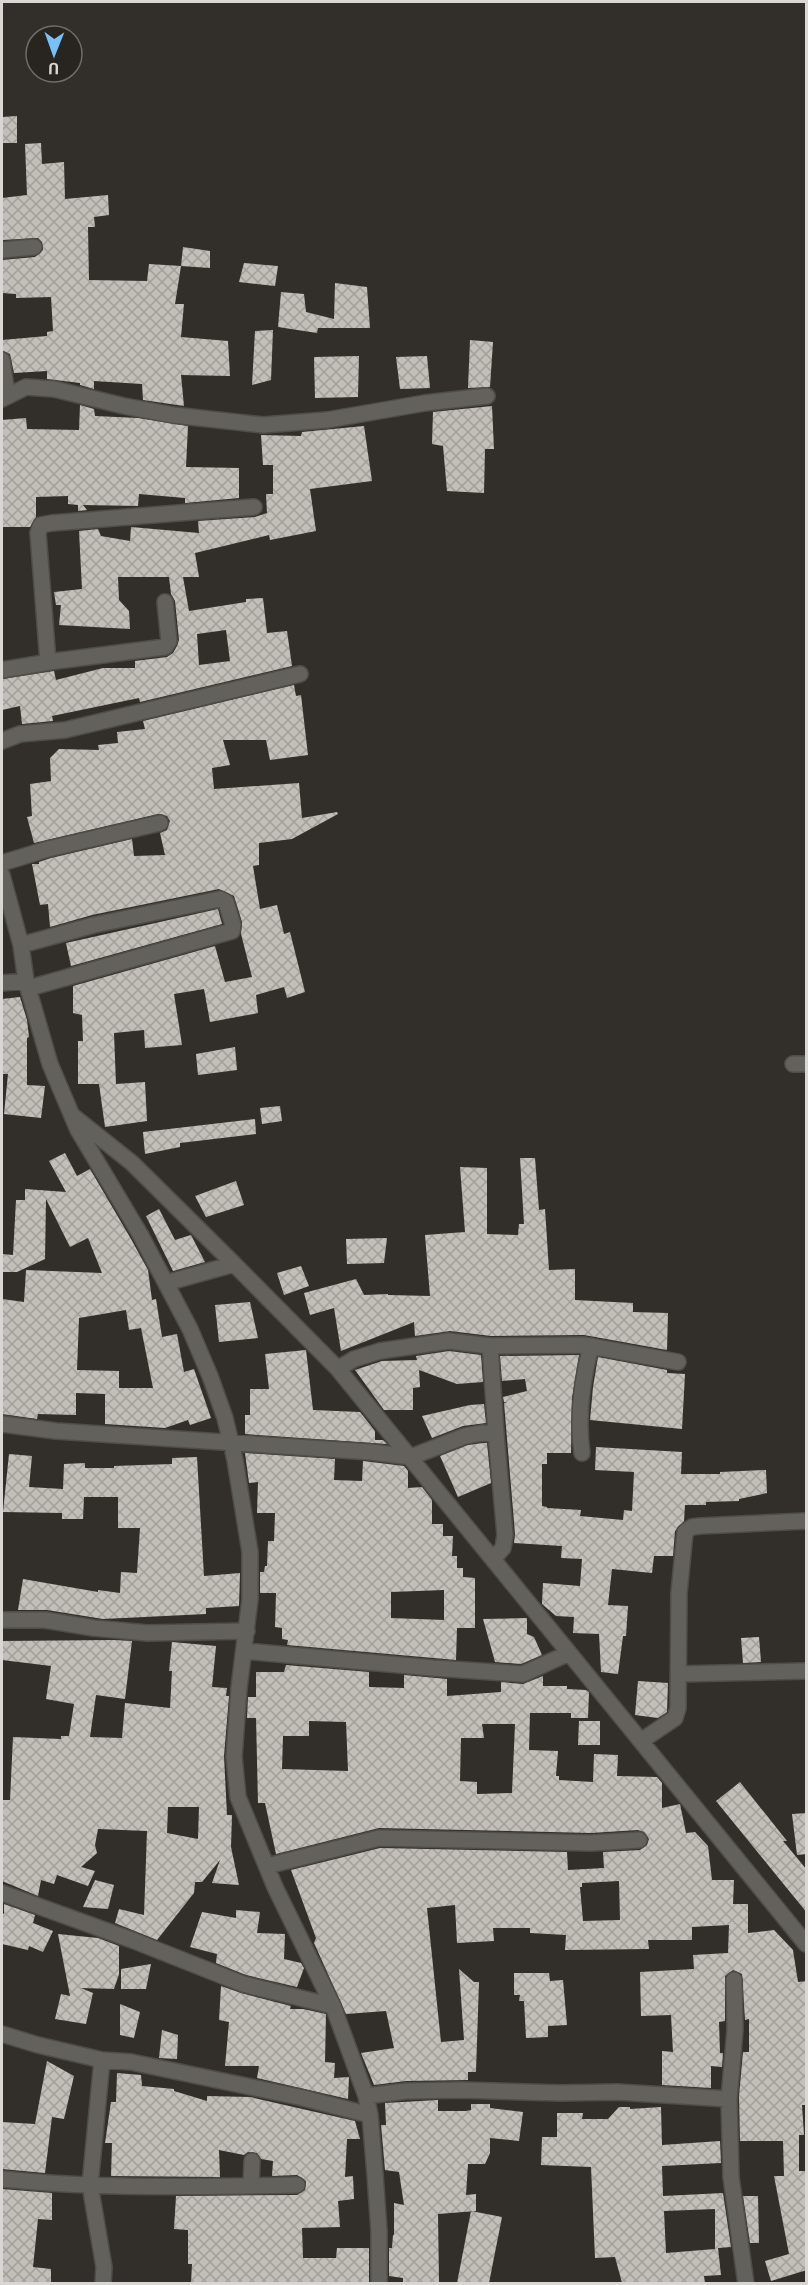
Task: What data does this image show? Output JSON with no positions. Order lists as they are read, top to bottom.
{
  "north": "bottom"
}
